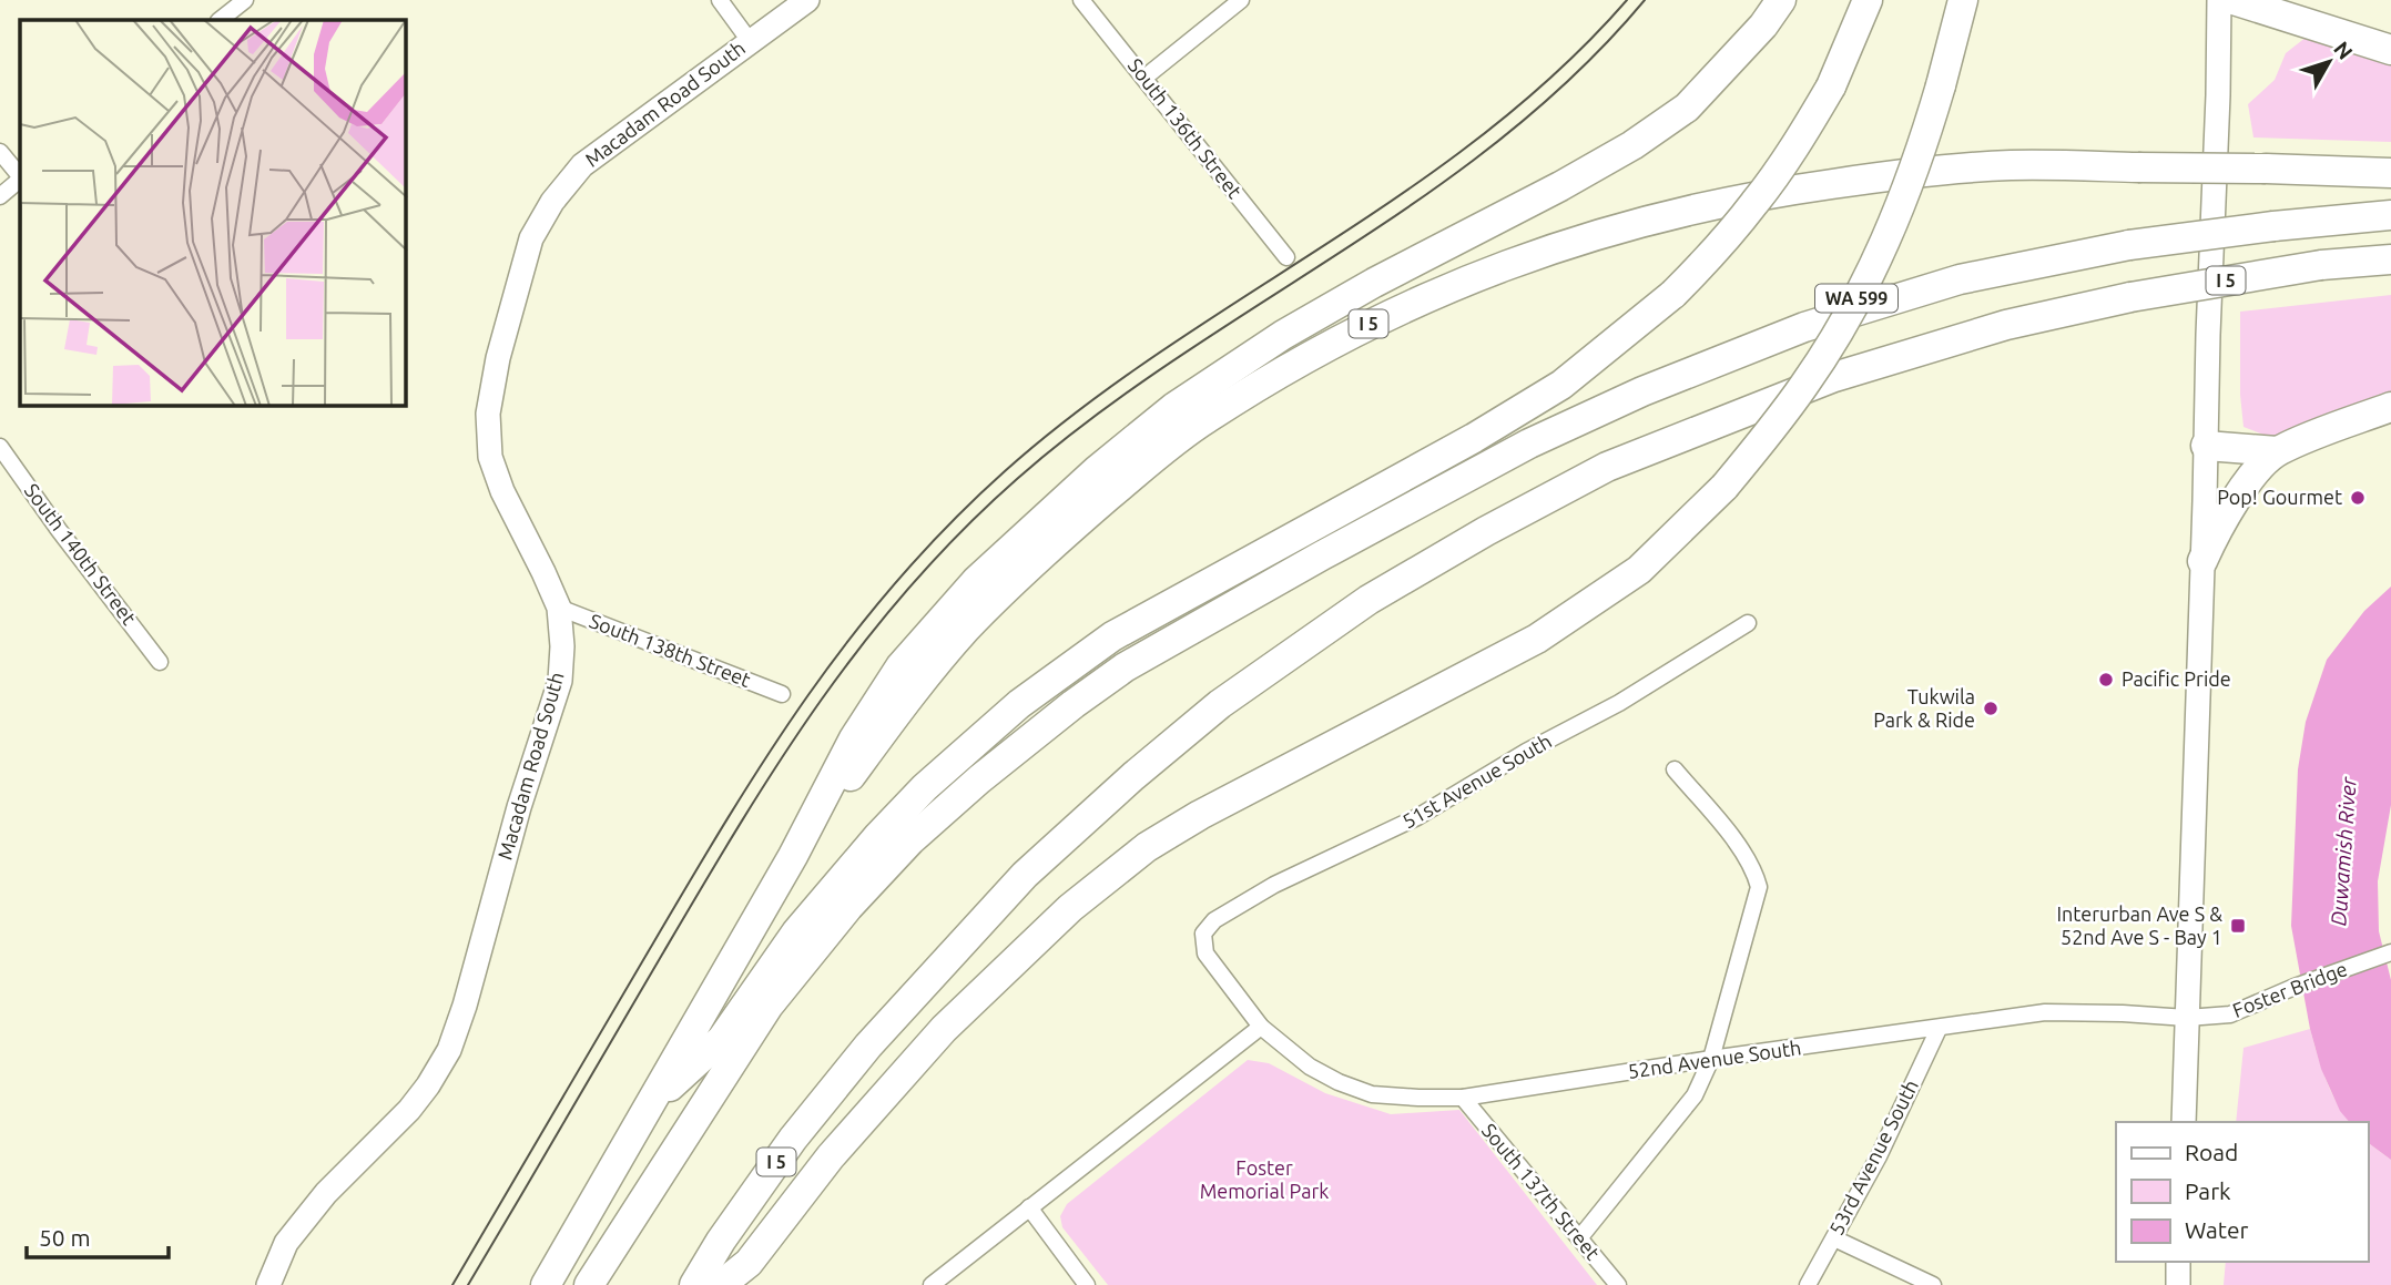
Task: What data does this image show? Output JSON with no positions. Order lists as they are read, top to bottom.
{
  "streets": {
    "highway": ["I 5", "WA 599"],
    "street": [
      "Macadam Road South",
      "South 136th Street",
      "South 140th Street",
      "South 138th Street",
      "51st Avenue South",
      "Foster Bridge",
      "52nd Avenue South",
      "53rd Avenue South",
      "South 137th Street"
    ]
  },
  "crossings": [
    ["Macadam Road South", "South 138th Street"],
    ["51st Avenue South", "52nd Avenue South"],
    ["Foster Bridge", "52nd Avenue South"],
    ["52nd Avenue South", "53rd Avenue South"],
    ["52nd Avenue South", "South 137th Street"]
  ],
  "water": ["Duwamish River"],
  "parks": ["Foster Memorial Park"],
  "places": {
    "other": ["Pop! Gourmet", "Pacific Pride", "Tukwila Park & Ride"],
    "transit": ["Interurban Ave S & 52nd Ave S - Bay 1"]
  },
  "legend": ["Road", "Park", "Water"],
  "scale_bar": "50 m",
  "north": "top right"
}
